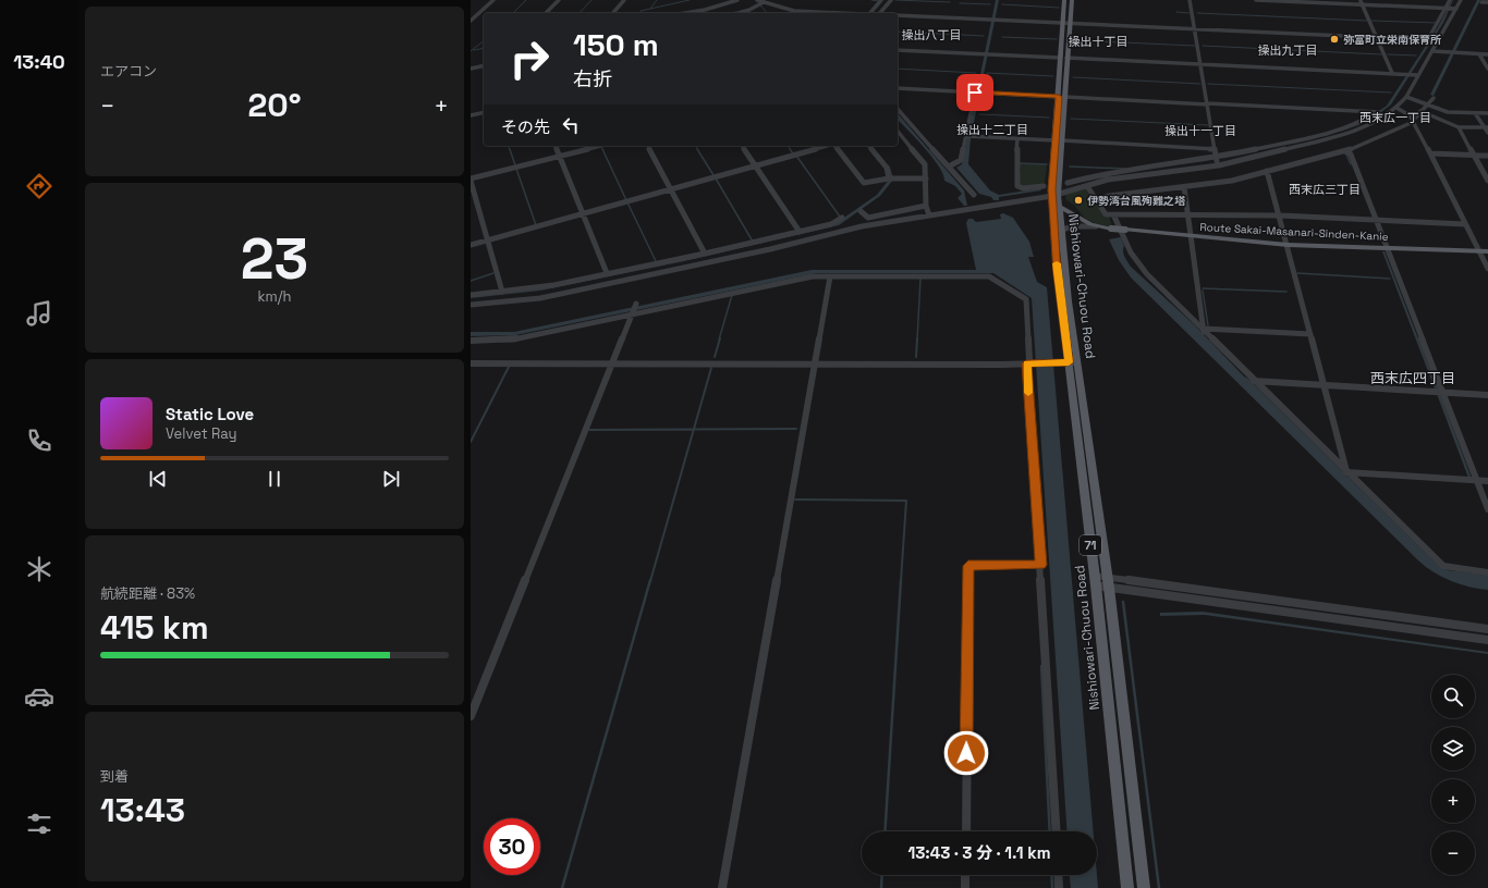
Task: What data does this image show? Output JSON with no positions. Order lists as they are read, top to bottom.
{
  "streets": {
    "main road": ["Route Sakai-Masanari-Sinden-Kanie", "Nishiowari-Chuou Road", "71"]
  },
  "crossings": [
    ["Route Sakai-Masanari-Sinden-Kanie", "Nishiowari-Chuou Road"],
    ["Route Sakai-Masanari-Sinden-Kanie", "71"],
    ["Nishiowari-Chuou Road", "71"]
  ],
  "districts": [
    "操出八丁目",
    "操出十丁目",
    "操出九丁目",
    "西末広一丁目",
    "操出十二丁目",
    "操出十一丁目",
    "西末広三丁目",
    "西末広四丁目"
  ],
  "places": ["弥富町立栄南保育所", "伊勢湾台風殉難之塔"],
  "page": {
    "tabs": "13:40",
    "tile": [
      "エアコン",
      ["23", "km/h"],
      ["航続距離 · 83%", "415 km"],
      ["到着", "13:43"]
    ],
    "turn": ["150 m", "右折"],
    "heat": ["−", "20°", "+"],
    "then": "その先",
    "song": ["Static Love", "Velvet Ray"],
    "map_buttons": ["+", "−"],
    "limit": "30",
    "trip": "13:43 · 3 分 · 1.1 km"
  }
}
